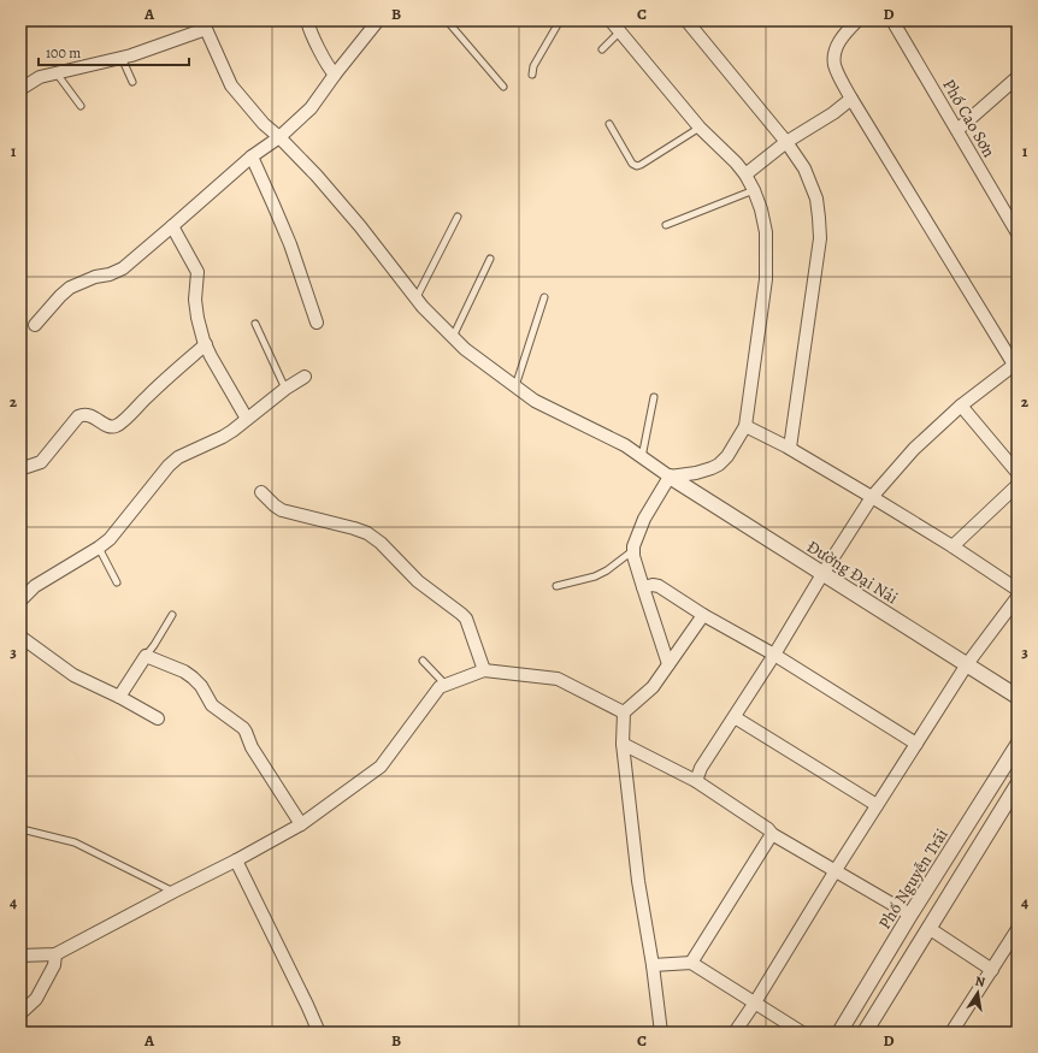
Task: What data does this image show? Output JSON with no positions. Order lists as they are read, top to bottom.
{
  "streets": {
    "street": ["Phố Cao Sơn", "Đường Đại Nải", "Phố Nguyễn Trãi"]
  },
  "scale_bar": "100 m",
  "north": "top",
  "grid": {
    "columns": [
      "A",
      "B",
      "C",
      "D"
    ],
    "rows": [
      "1",
      "2",
      "3",
      "4"
    ]
  }
}
